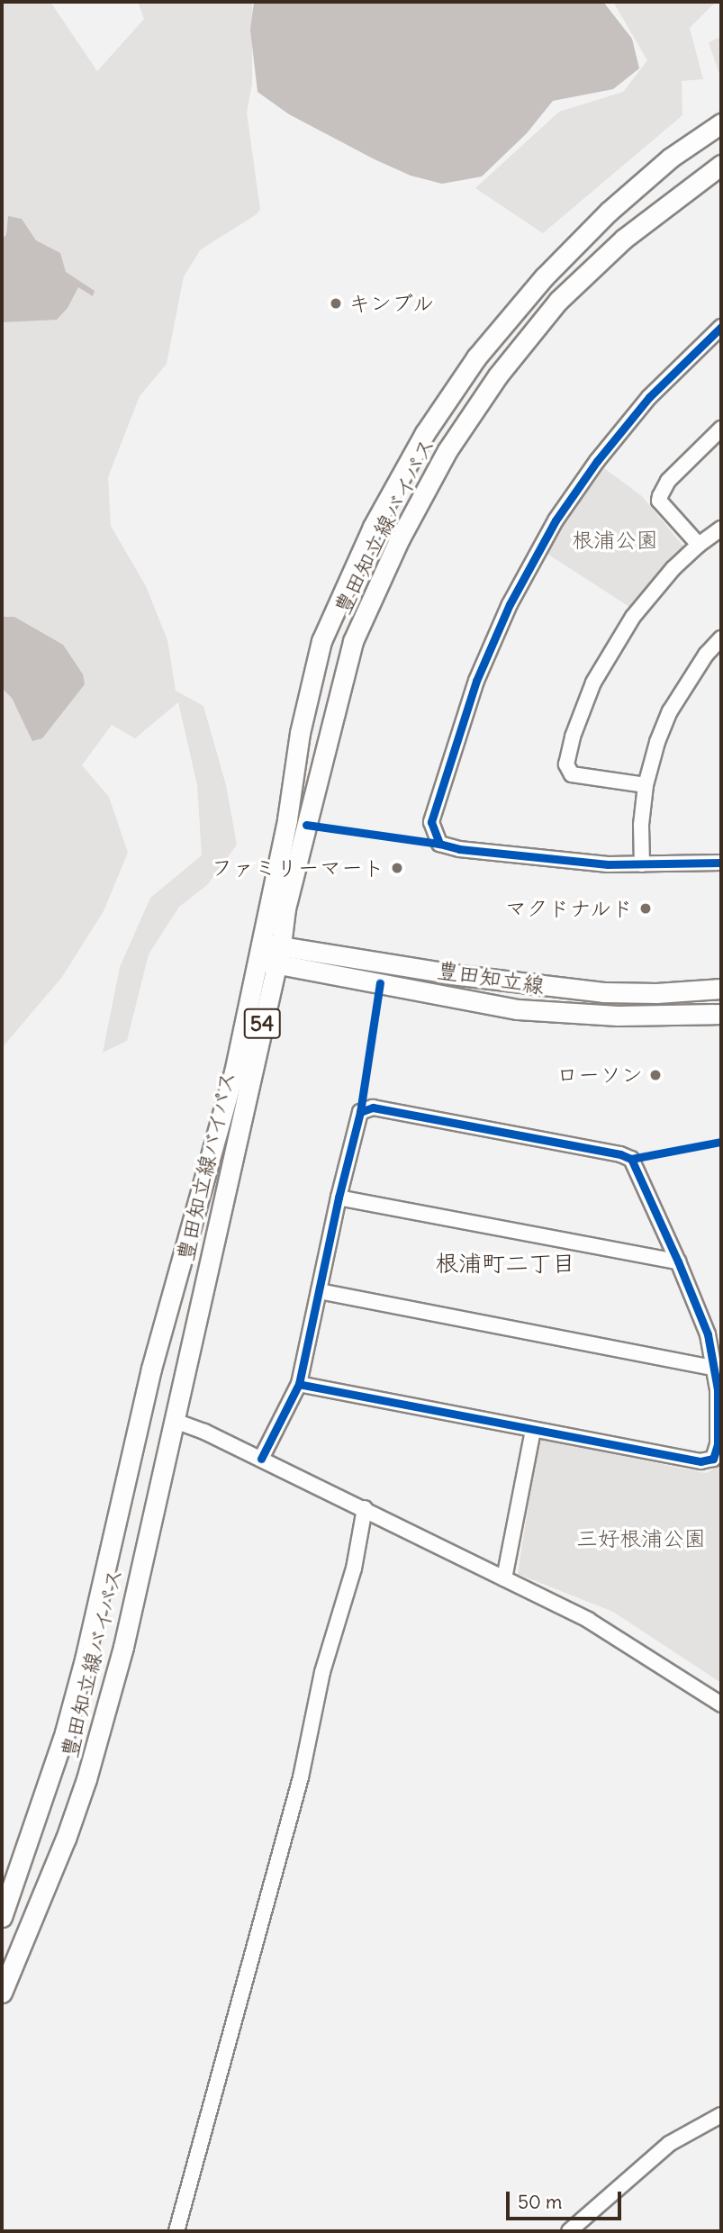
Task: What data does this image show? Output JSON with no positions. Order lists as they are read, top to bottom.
{
  "streets": {
    "main road": ["豊田知立線バイパス", "豊田知立線", "54"]
  },
  "crossings": [
    ["豊田知立線バイパス", "豊田知立線"]
  ],
  "districts": ["根浦町二丁目"],
  "parks": ["根浦公園", "三好根浦公園"],
  "places": [
    "キンブル",
    "ファミリーマート",
    "マクドナルド",
    "ローソン"
  ],
  "scale_bar": "50 m"
}
